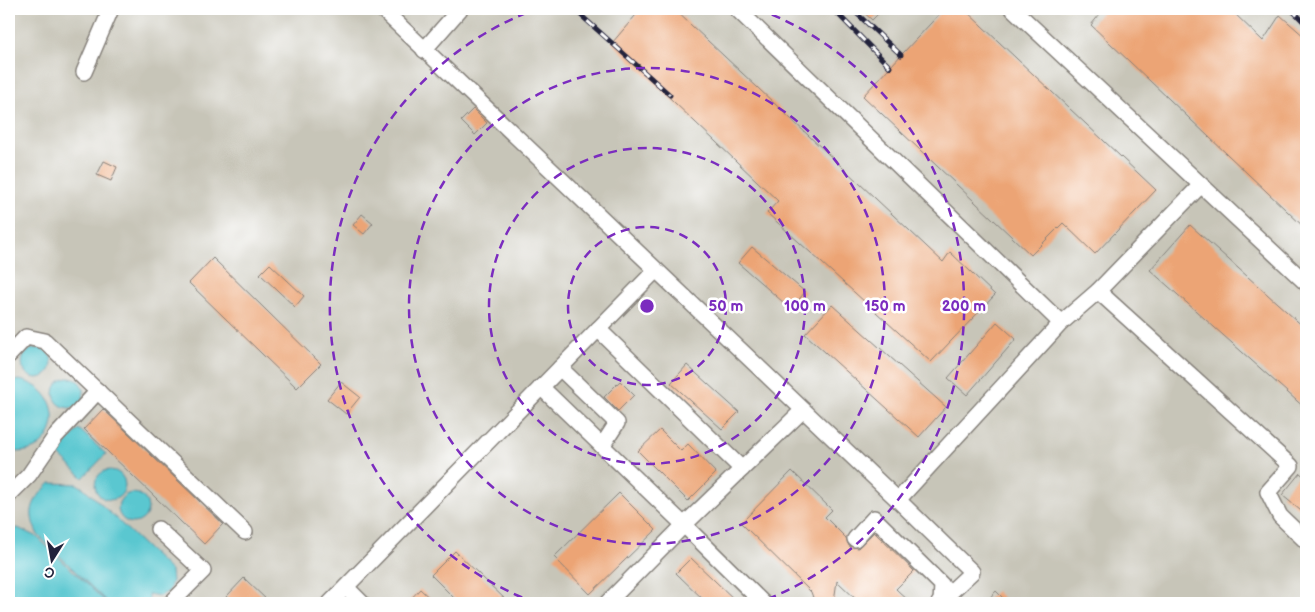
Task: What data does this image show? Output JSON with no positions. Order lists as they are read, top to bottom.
{
  "north": "bottom",
  "rings": [
    "50 m",
    "100 m",
    "150 m",
    "200 m"
  ]
}
